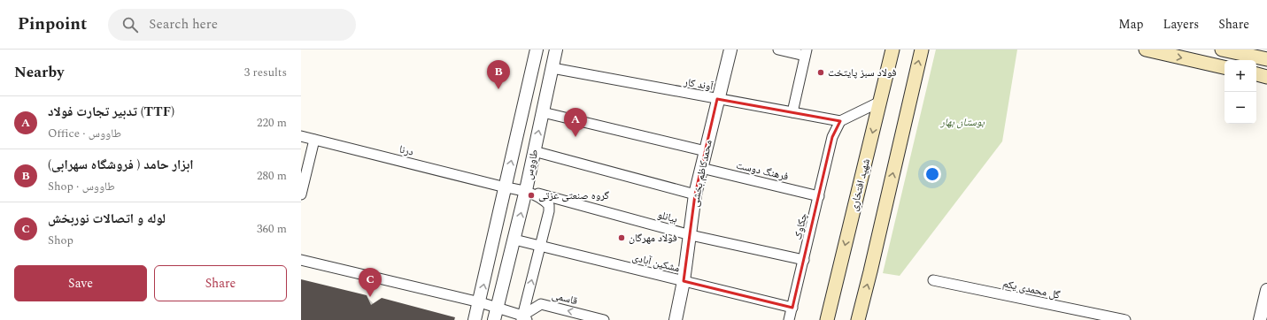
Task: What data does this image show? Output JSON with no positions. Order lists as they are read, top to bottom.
{
  "streets": {
    "main road": ["شهید افتخاری"],
    "street": [
      "آوند کار",
      "درنا",
      "طاووس",
      "فرهنگ دوست",
      "محمدکاظم بخشی",
      "بیانلو",
      "چکاوک",
      "مشکین آبادی",
      "گل محمدی یکم",
      "قاسمی"
    ]
  },
  "crossings": [
    ["آوند کار", "طاووس"],
    ["آوند کار", "محمدکاظم بخشی"],
    ["آوند کار", "چکاوک"],
    ["درنا", "طاووس"],
    ["درنا", "بیانلو"],
    ["طاووس", "بیانلو"],
    ["طاووس", "مشکین آبادی"],
    ["فرهنگ دوست", "محمدکاظم بخشی"],
    ["فرهنگ دوست", "چکاوک"],
    ["محمدکاظم بخشی", "بیانلو"],
    ["محمدکاظم بخشی", "مشکین آبادی"],
    ["بیانلو", "چکاوک"],
    ["چکاوک", "مشکین آبادی"]
  ],
  "one_way": ["قاسمی"],
  "parks": ["بوستان بهار"],
  "places": ["فولاد سبز پایتخت", "گروه صنعتی عزتی", "فولاد مهرگان"],
  "page": {
    "header": "Pinpoint",
    "search": "Search here",
    "nav": ["Map", "Layers", "Share"],
    "heading": ["Nearby", "3 results"],
    "map_buttons": ["+", "−"],
    "pins": ["B", "A", "C"],
    "list": [
      {
        "mark": "A",
        "name": "تدبیر تجارت فولاد (TTF)",
        "note": "Office · طاووس",
        "value": "220 m"
      },
      {
        "mark": "B",
        "name": "ابزار حامد ( فروشگاه سهرابی)",
        "note": "Shop · طاووس",
        "value": "280 m"
      },
      {
        "mark": "C",
        "name": "لوله و اتصالات نوربخش",
        "note": "Shop",
        "value": "360 m"
      }
    ],
    "buttons": ["Save", "Share"]
  }
}
